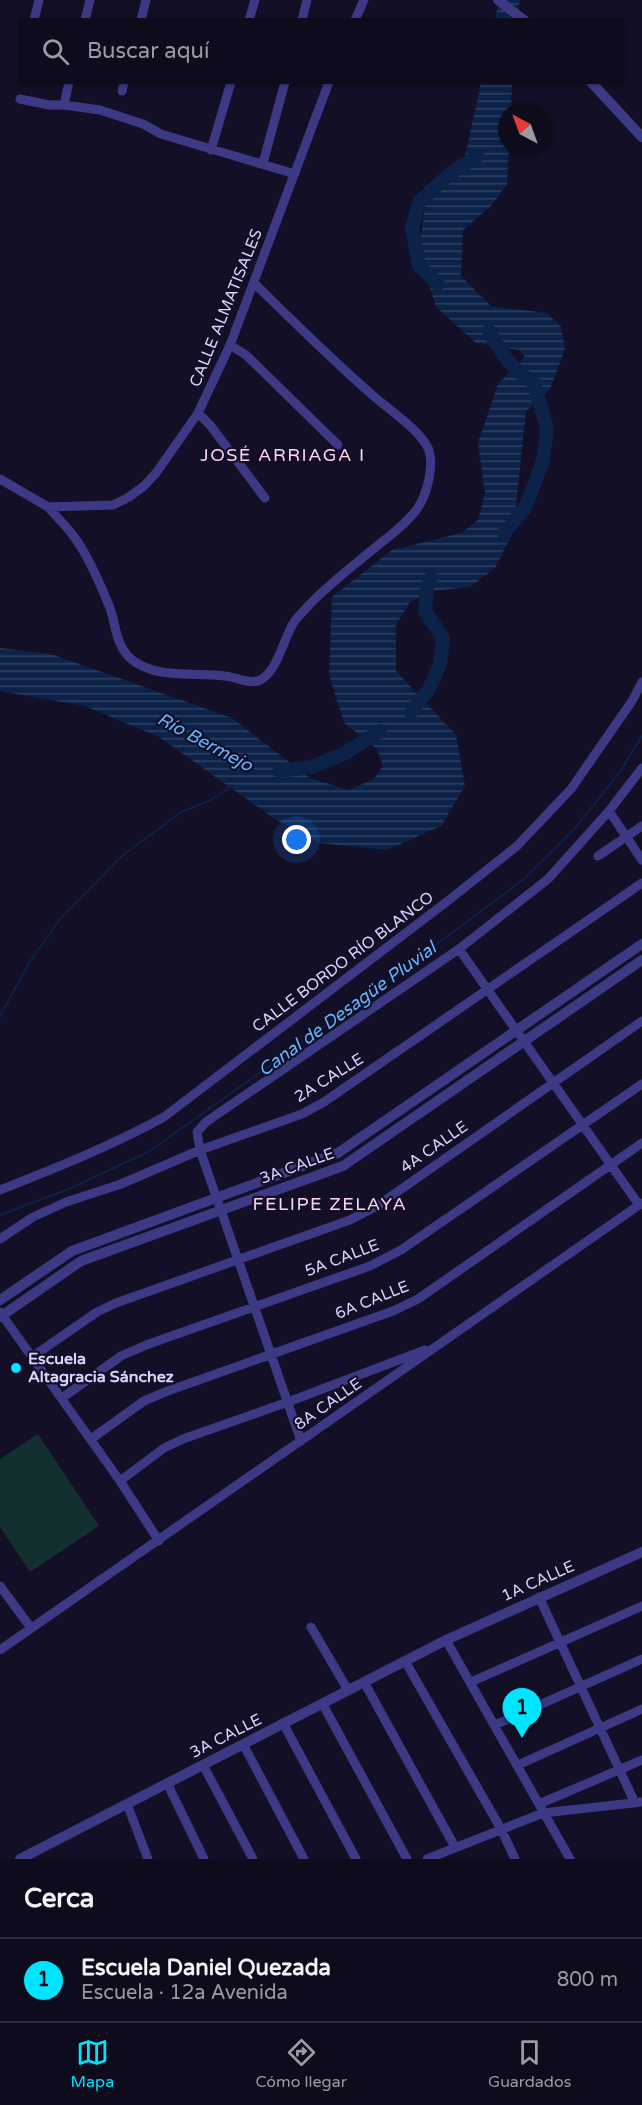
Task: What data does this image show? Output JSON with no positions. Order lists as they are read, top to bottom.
{
  "streets": {
    "street": [
      "CALLE ALMATISALES",
      "CALLE BORDO RÍO BLANCO",
      "2A CALLE",
      "4A CALLE",
      "3A CALLE",
      "5A CALLE",
      "6A CALLE",
      "8A CALLE",
      "1A CALLE"
    ]
  },
  "crossings": [
    ["3A CALLE", "1A CALLE"]
  ],
  "districts": ["JOSÉ ARRIAGA I", "FELIPE ZELAYA"],
  "water": ["Río Bermejo", "Canal de Desagüe Pluvial"],
  "places": ["Escuela Altagracia Sánchez"],
  "north": "top left",
  "page": {
    "search": "Buscar aquí",
    "pins": "1",
    "heading": "Cerca",
    "list": [
      {
        "mark": "1",
        "name": "Escuela Daniel Quezada",
        "note": "Escuela · 12a Avenida",
        "value": "800 m"
      }
    ],
    "nav": ["Mapa", "Cómo llegar", "Guardados"]
  }
}
